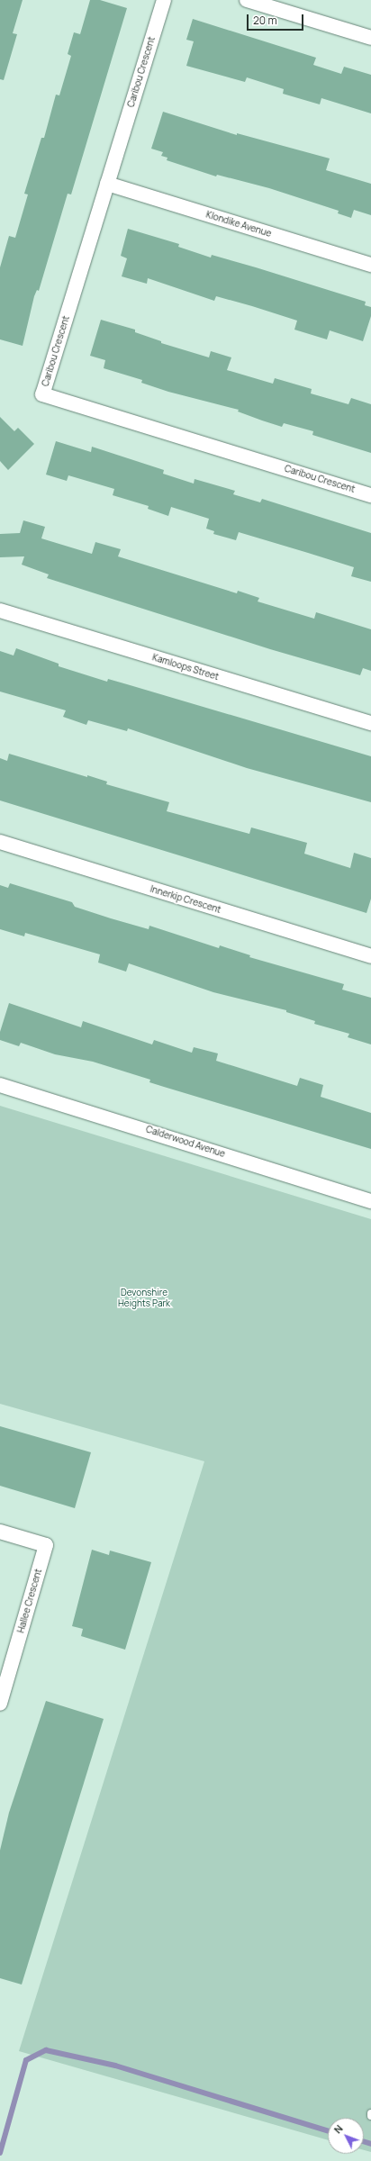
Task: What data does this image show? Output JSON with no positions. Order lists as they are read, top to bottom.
{
  "streets": {
    "street": [
      "Caribou Crescent",
      "Klondike Avenue",
      "Kamloops Street",
      "Innerkip Crescent",
      "Calderwood Avenue",
      "Hallee Crescent"
    ]
  },
  "crossings": [
    ["Caribou Crescent", "Klondike Avenue"]
  ],
  "parks": ["Devonshire Heights Park"],
  "scale_bar": "20 m",
  "north": "top left"
}
